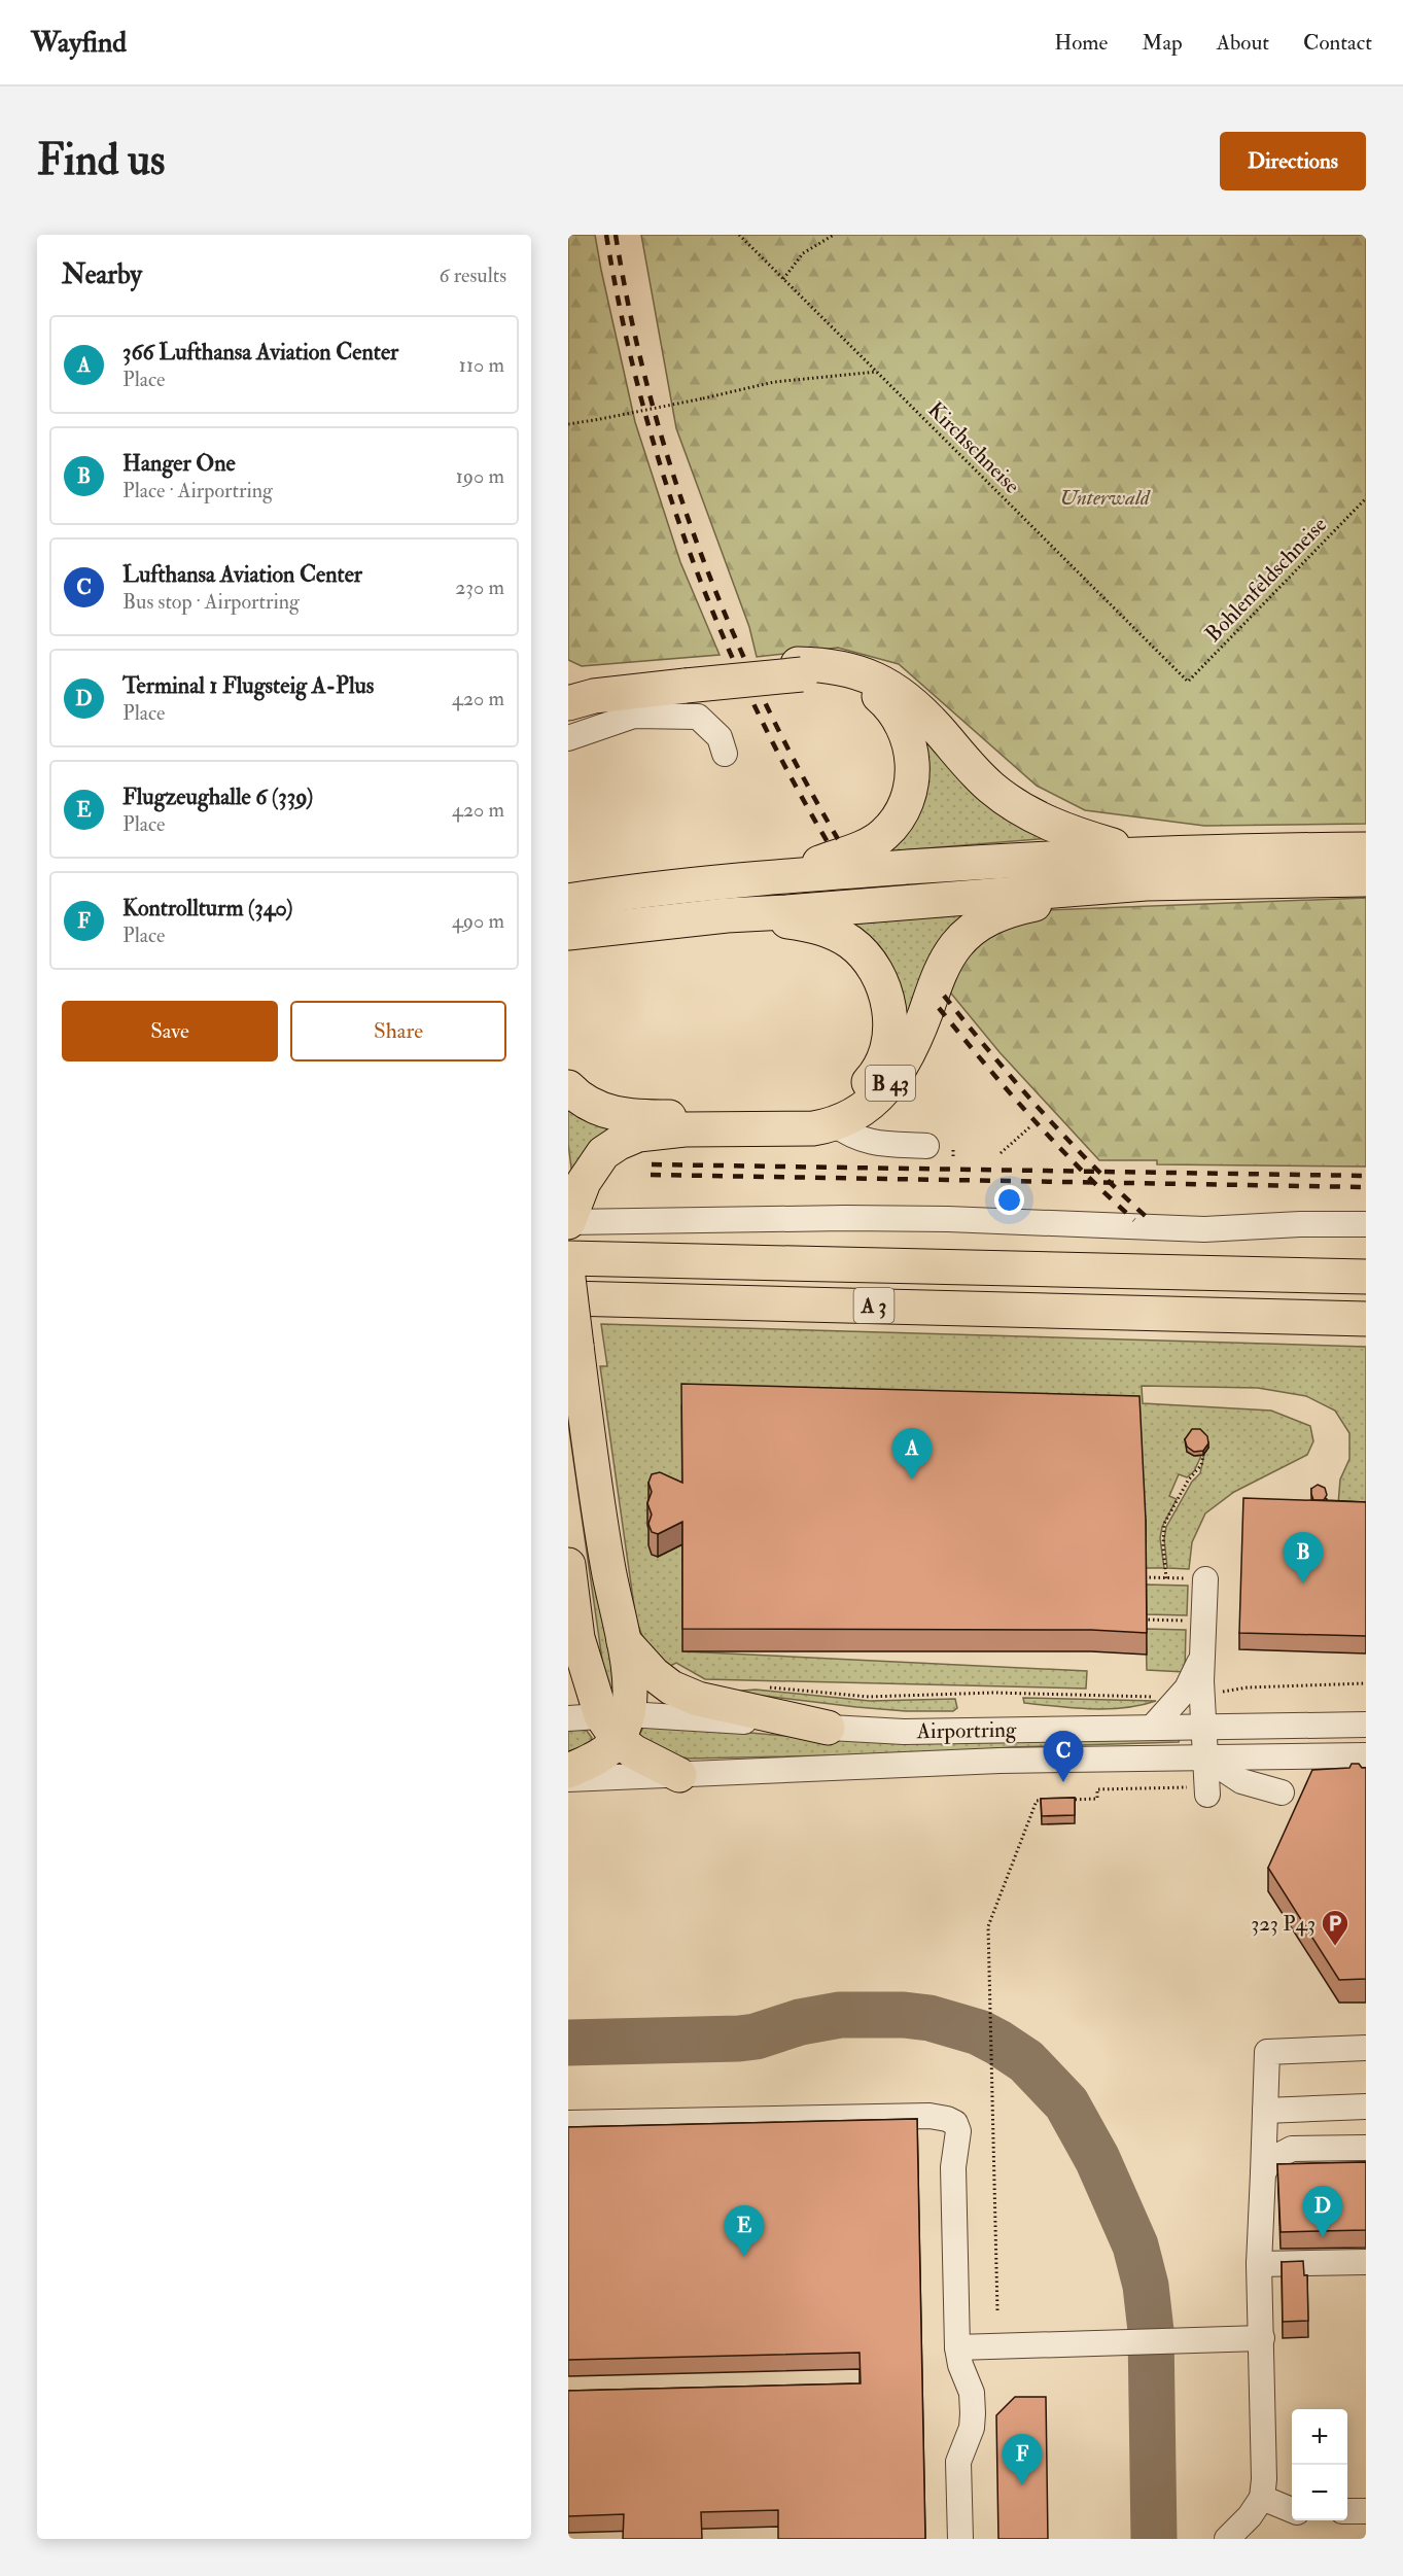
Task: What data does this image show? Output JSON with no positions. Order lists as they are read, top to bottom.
{
  "streets": {
    "highway": ["B 43", "A 3"],
    "street": ["Airportring"],
    "path": ["Kirchschneise", "Bohlenfeldschneise"]
  },
  "crossings": [
    ["Kirchschneise", "Bohlenfeldschneise"]
  ],
  "parks": ["Unterwald"],
  "places": {
    "parking": ["323 P43"]
  },
  "page": {
    "header": "Wayfind",
    "nav": [
      "Home",
      "Map",
      "About",
      "Contact"
    ],
    "buttons": [
      "Directions",
      ["Save", "Share"]
    ],
    "title": "Find us",
    "heading": ["Nearby", "6 results"],
    "list": [
      {
        "mark": "A",
        "name": "366 Lufthansa Aviation Center",
        "note": "Place",
        "value": "110 m"
      },
      {
        "mark": "B",
        "name": "Hanger One",
        "note": "Place · Airportring",
        "value": "190 m"
      },
      {
        "mark": "C",
        "name": "Lufthansa Aviation Center",
        "note": "Bus stop · Airportring",
        "value": "230 m"
      },
      {
        "mark": "D",
        "name": "Terminal 1 Flugsteig A-Plus",
        "note": "Place",
        "value": "420 m"
      },
      {
        "mark": "E",
        "name": "Flugzeughalle 6 (339)",
        "note": "Place",
        "value": "420 m"
      },
      {
        "mark": "F",
        "name": "Kontrollturm (340)",
        "note": "Place",
        "value": "490 m"
      }
    ],
    "pins": [
      "A",
      "B",
      "C",
      "D",
      "E",
      "F"
    ],
    "map_buttons": ["+", "−"]
  }
}
